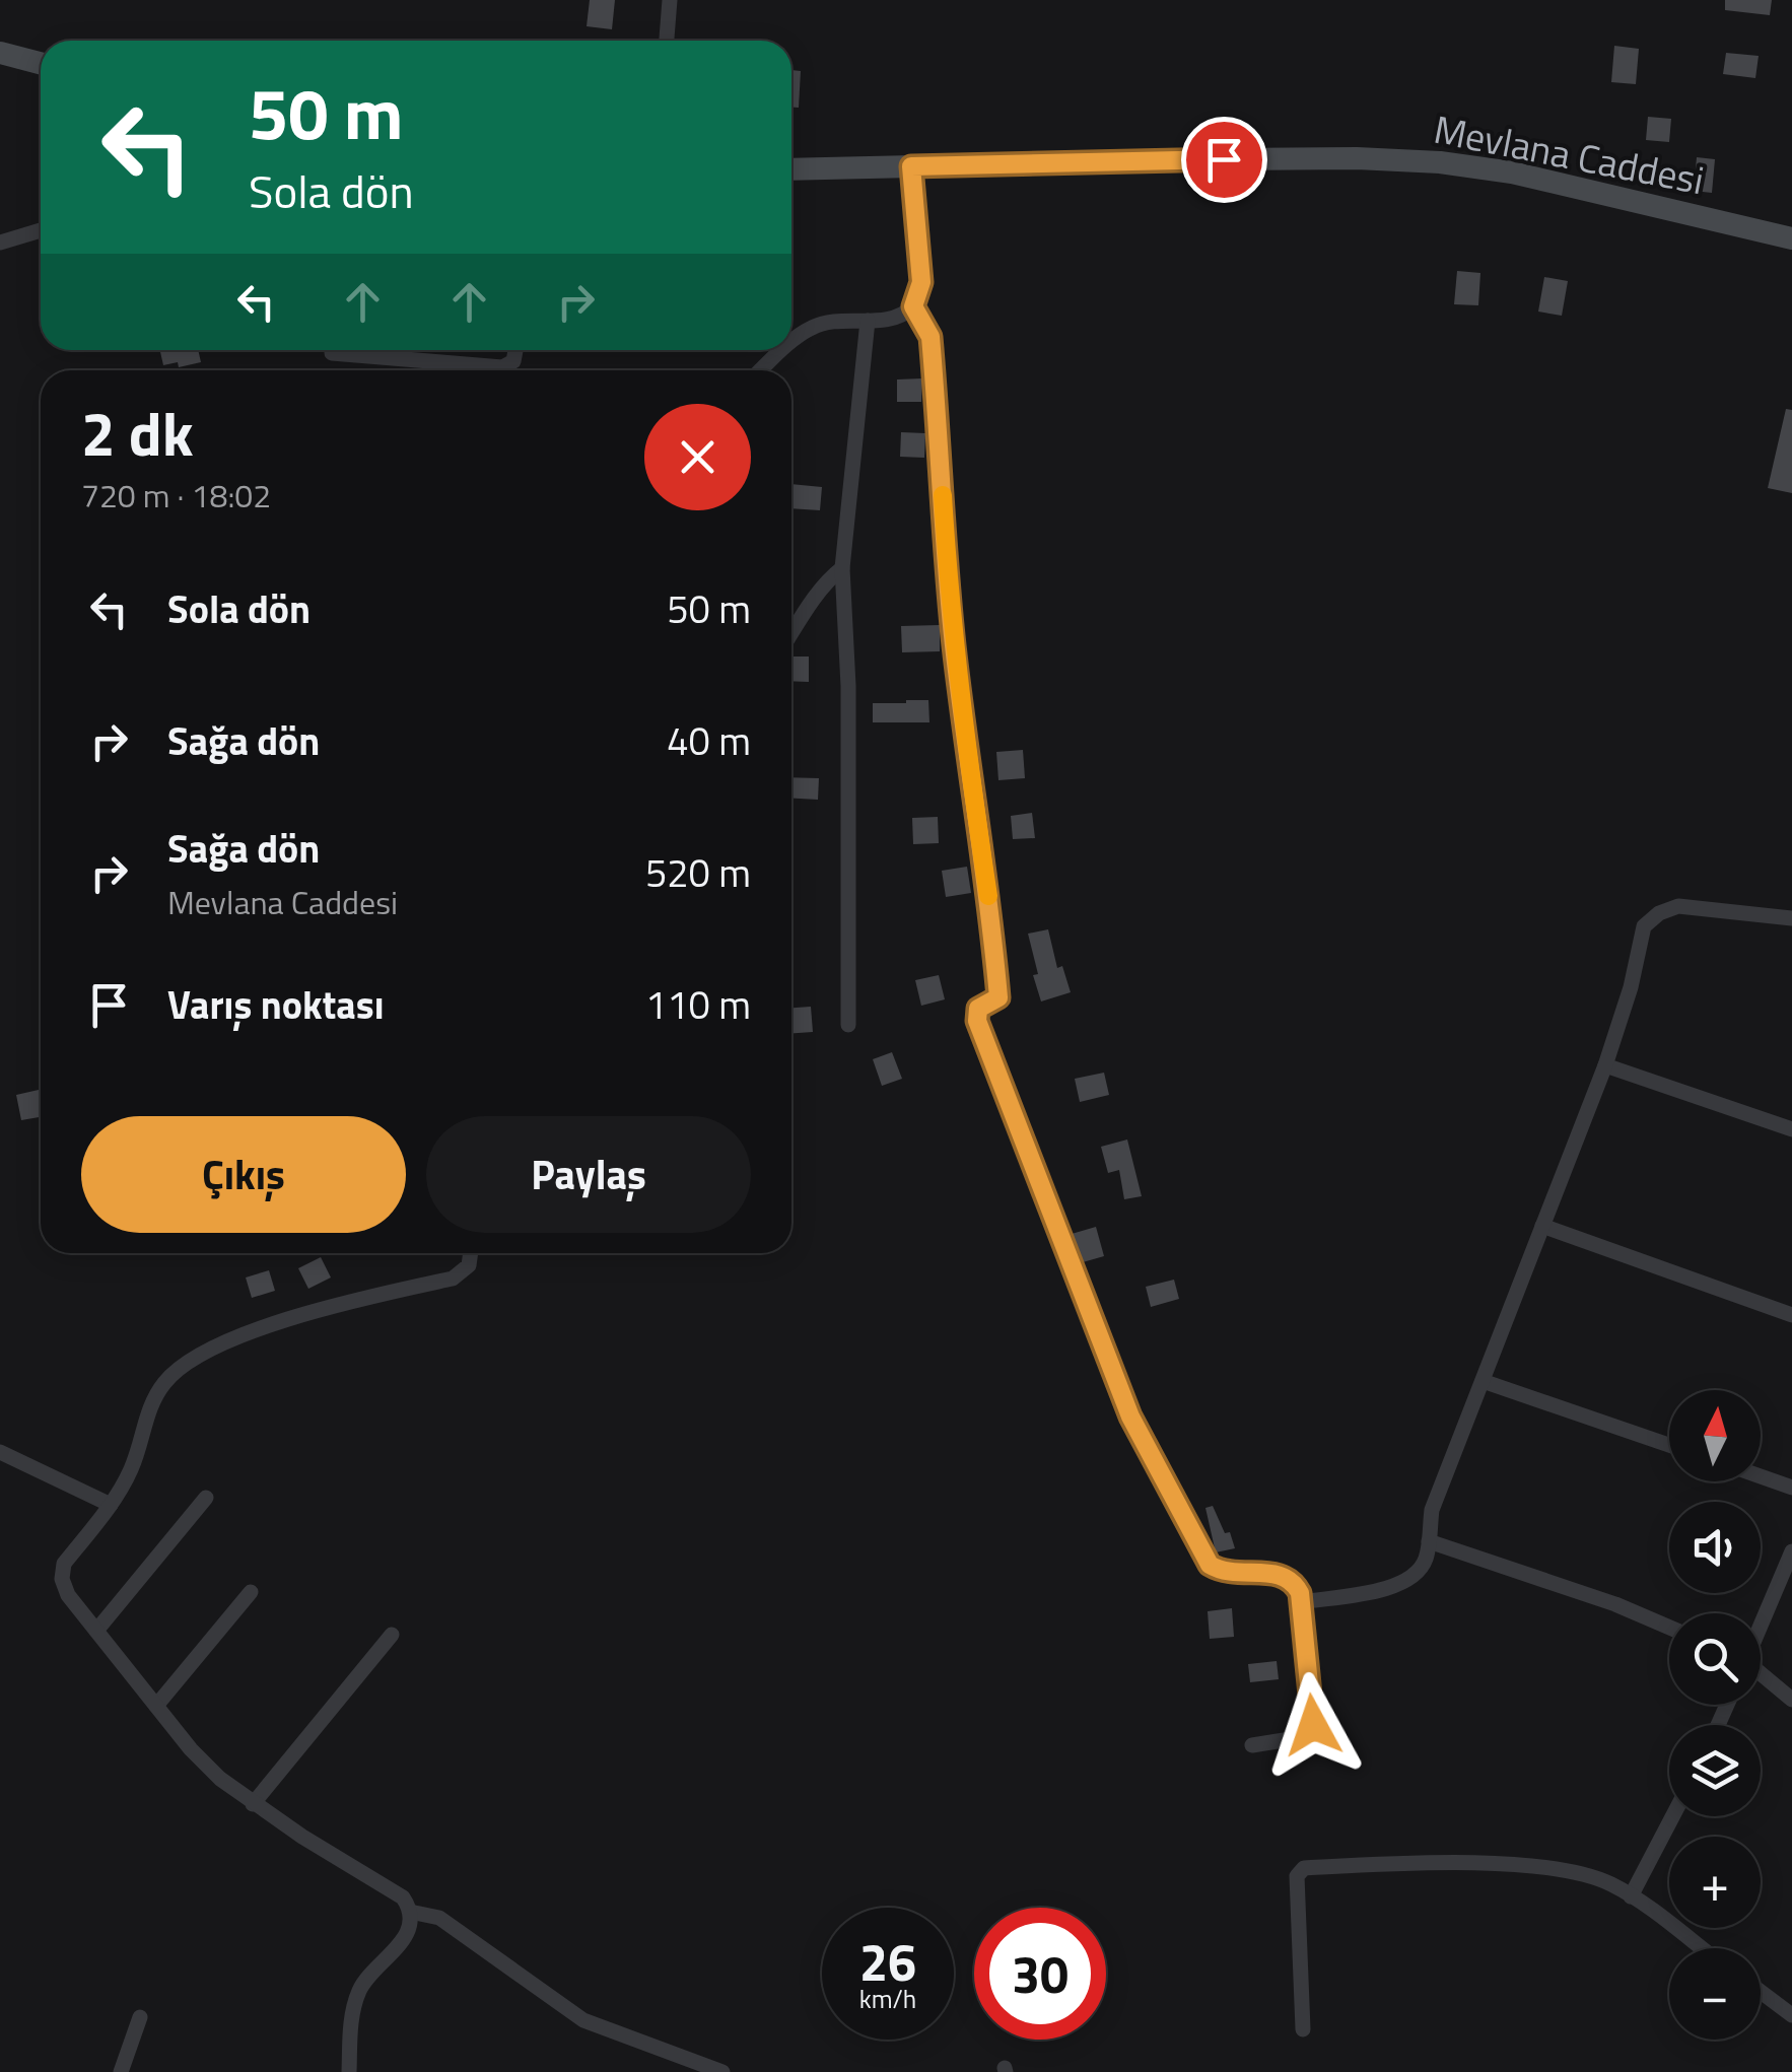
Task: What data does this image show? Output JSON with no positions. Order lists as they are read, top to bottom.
{
  "streets": {
    "street": ["Mevlana Caddesi"]
  },
  "north": "top",
  "page": {
    "turn": ["50 m", "Sola dön"],
    "heading": ["2 dk", "720 m · 18:02"],
    "list": [
      {
        "name": "Sola dön",
        "value": "50 m"
      },
      {
        "name": "Sağa dön",
        "value": "40 m"
      },
      {
        "name": "Sağa dön",
        "note": "Mevlana Caddesi",
        "value": "520 m"
      },
      {
        "name": "Varış noktası",
        "value": "110 m"
      }
    ],
    "buttons": ["Çıkış", "Paylaş"],
    "map_buttons": ["+", "−"],
    "speed": "26 km/h",
    "limit": "30"
  }
}
